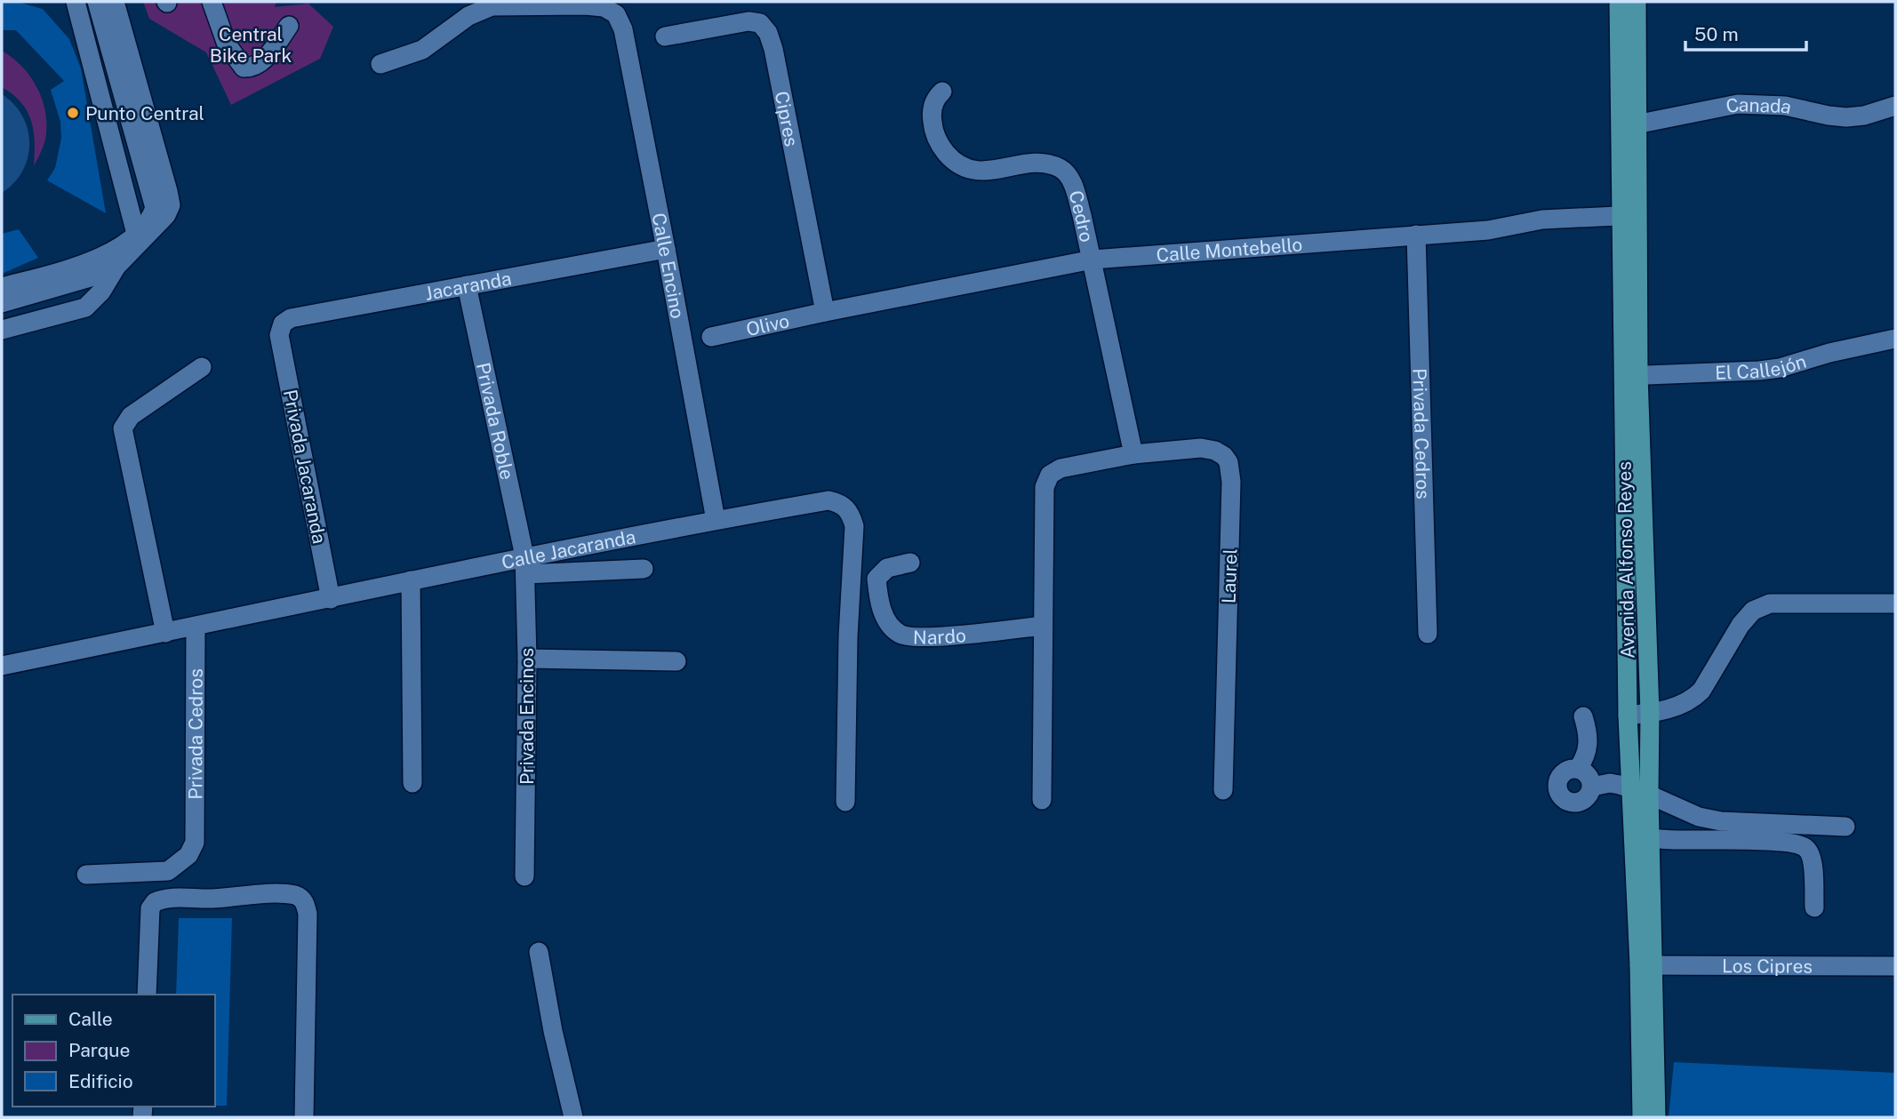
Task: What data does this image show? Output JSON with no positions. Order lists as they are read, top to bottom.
{
  "streets": {
    "main road": ["Avenida Alfonso Reyes"],
    "street": [
      "Canada",
      "Cipres",
      "Cedro",
      "Calle Montebello",
      "Calle Encino",
      "Jacaranda",
      "Olivo",
      "El Callejón",
      "Privada Roble",
      "Privada Cedros",
      "Privada Jacaranda",
      "Calle Jacaranda",
      "Laurel",
      "Nardo",
      "Privada Encinos",
      "Los Cipres"
    ]
  },
  "crossings": [
    ["Canada", "Avenida Alfonso Reyes"],
    ["Cipres", "Calle Montebello"],
    ["Cipres", "Olivo"],
    ["Cedro", "Calle Montebello"],
    ["Cedro", "Laurel"],
    ["Calle Montebello", "Olivo"],
    ["Calle Montebello", "Privada Cedros"],
    ["Calle Montebello", "Avenida Alfonso Reyes"],
    ["Calle Encino", "Jacaranda"],
    ["Calle Encino", "Calle Jacaranda"],
    ["Jacaranda", "Privada Roble"],
    ["Jacaranda", "Privada Jacaranda"],
    ["El Callejón", "Avenida Alfonso Reyes"],
    ["Privada Roble", "Calle Jacaranda"],
    ["Privada Roble", "Privada Encinos"],
    ["Privada Cedros", "Calle Jacaranda"],
    ["Privada Jacaranda", "Calle Jacaranda"],
    ["Calle Jacaranda", "Privada Encinos"],
    ["Avenida Alfonso Reyes", "Los Cipres"]
  ],
  "parks": ["Central Bike Park"],
  "places": ["Punto Central"],
  "legend": ["Calle", "Parque", "Edificio"],
  "scale_bar": "50 m"
}
